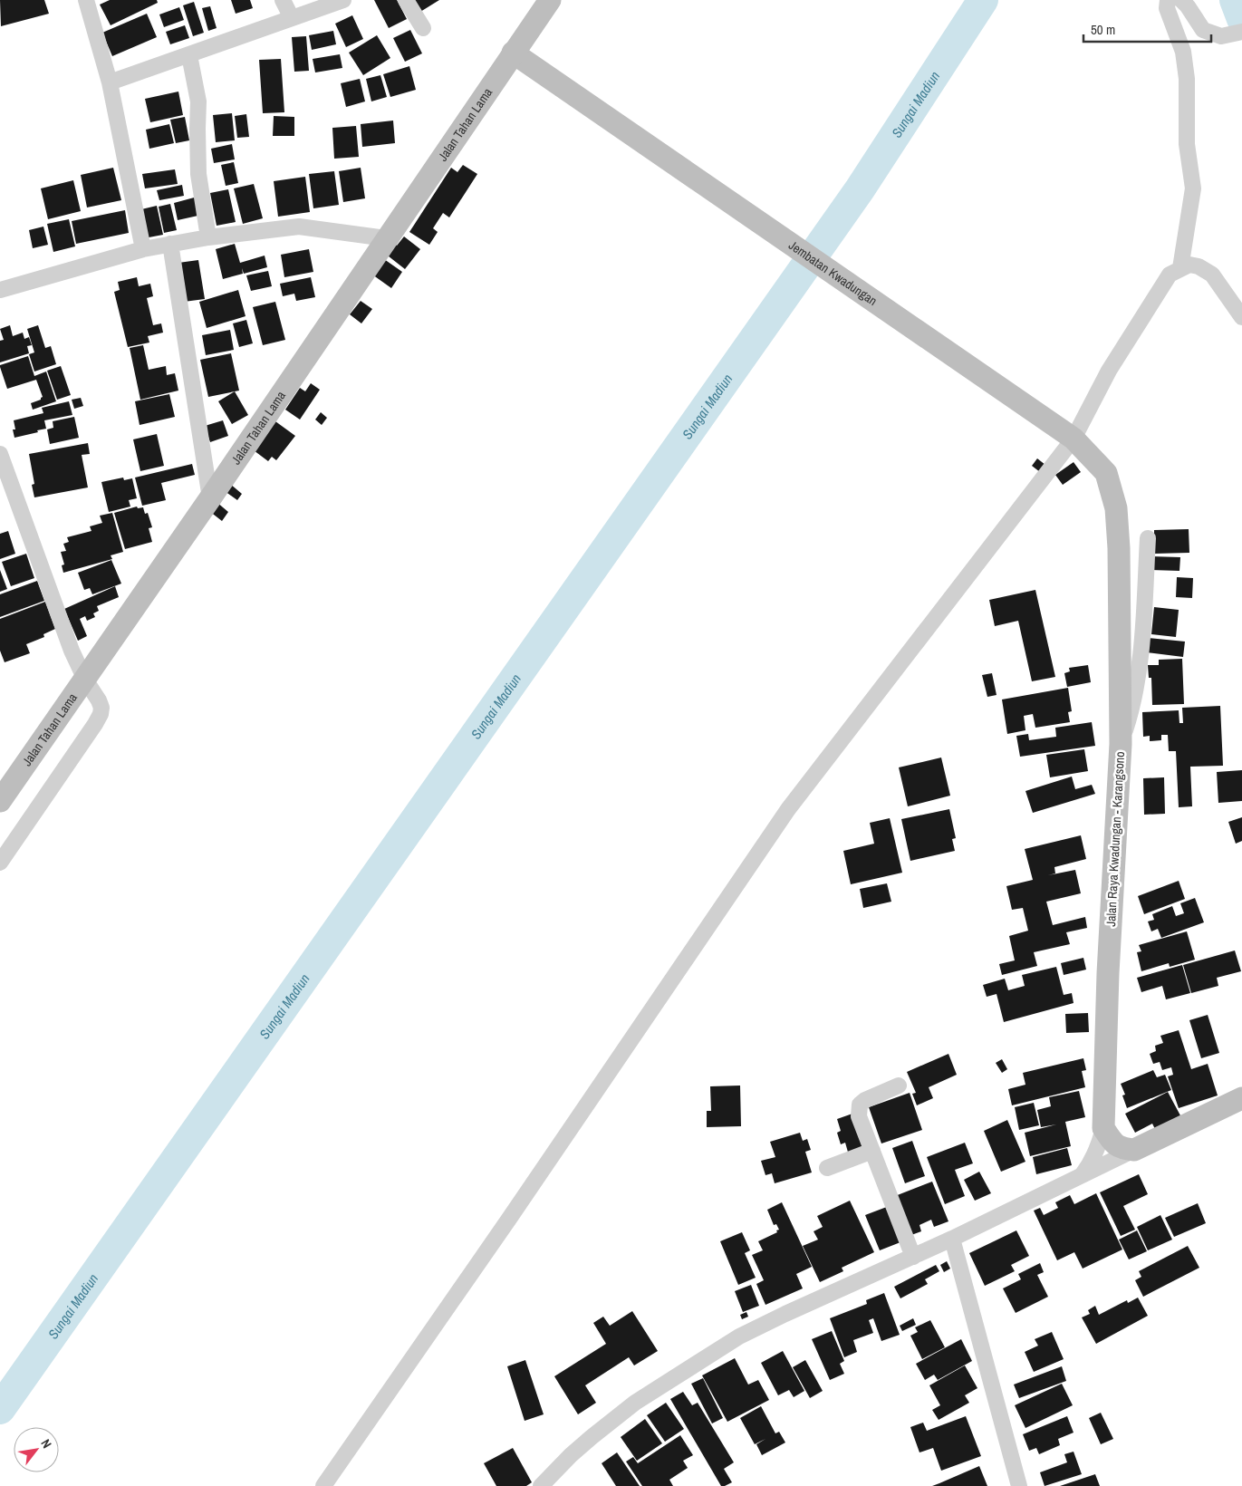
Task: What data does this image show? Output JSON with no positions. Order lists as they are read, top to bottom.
{
  "streets": {
    "main road": ["Jalan Tahan Lama", "Jembatan Kwadungan", "Jalan Raya Kwadungan - Karangsono"]
  },
  "crossings": [
    ["Jalan Tahan Lama", "Jembatan Kwadungan"],
    ["Jembatan Kwadungan", "Jalan Raya Kwadungan - Karangsono"]
  ],
  "water": ["Sungai Madiun"],
  "scale_bar": "50 m",
  "north": "top right"
}
